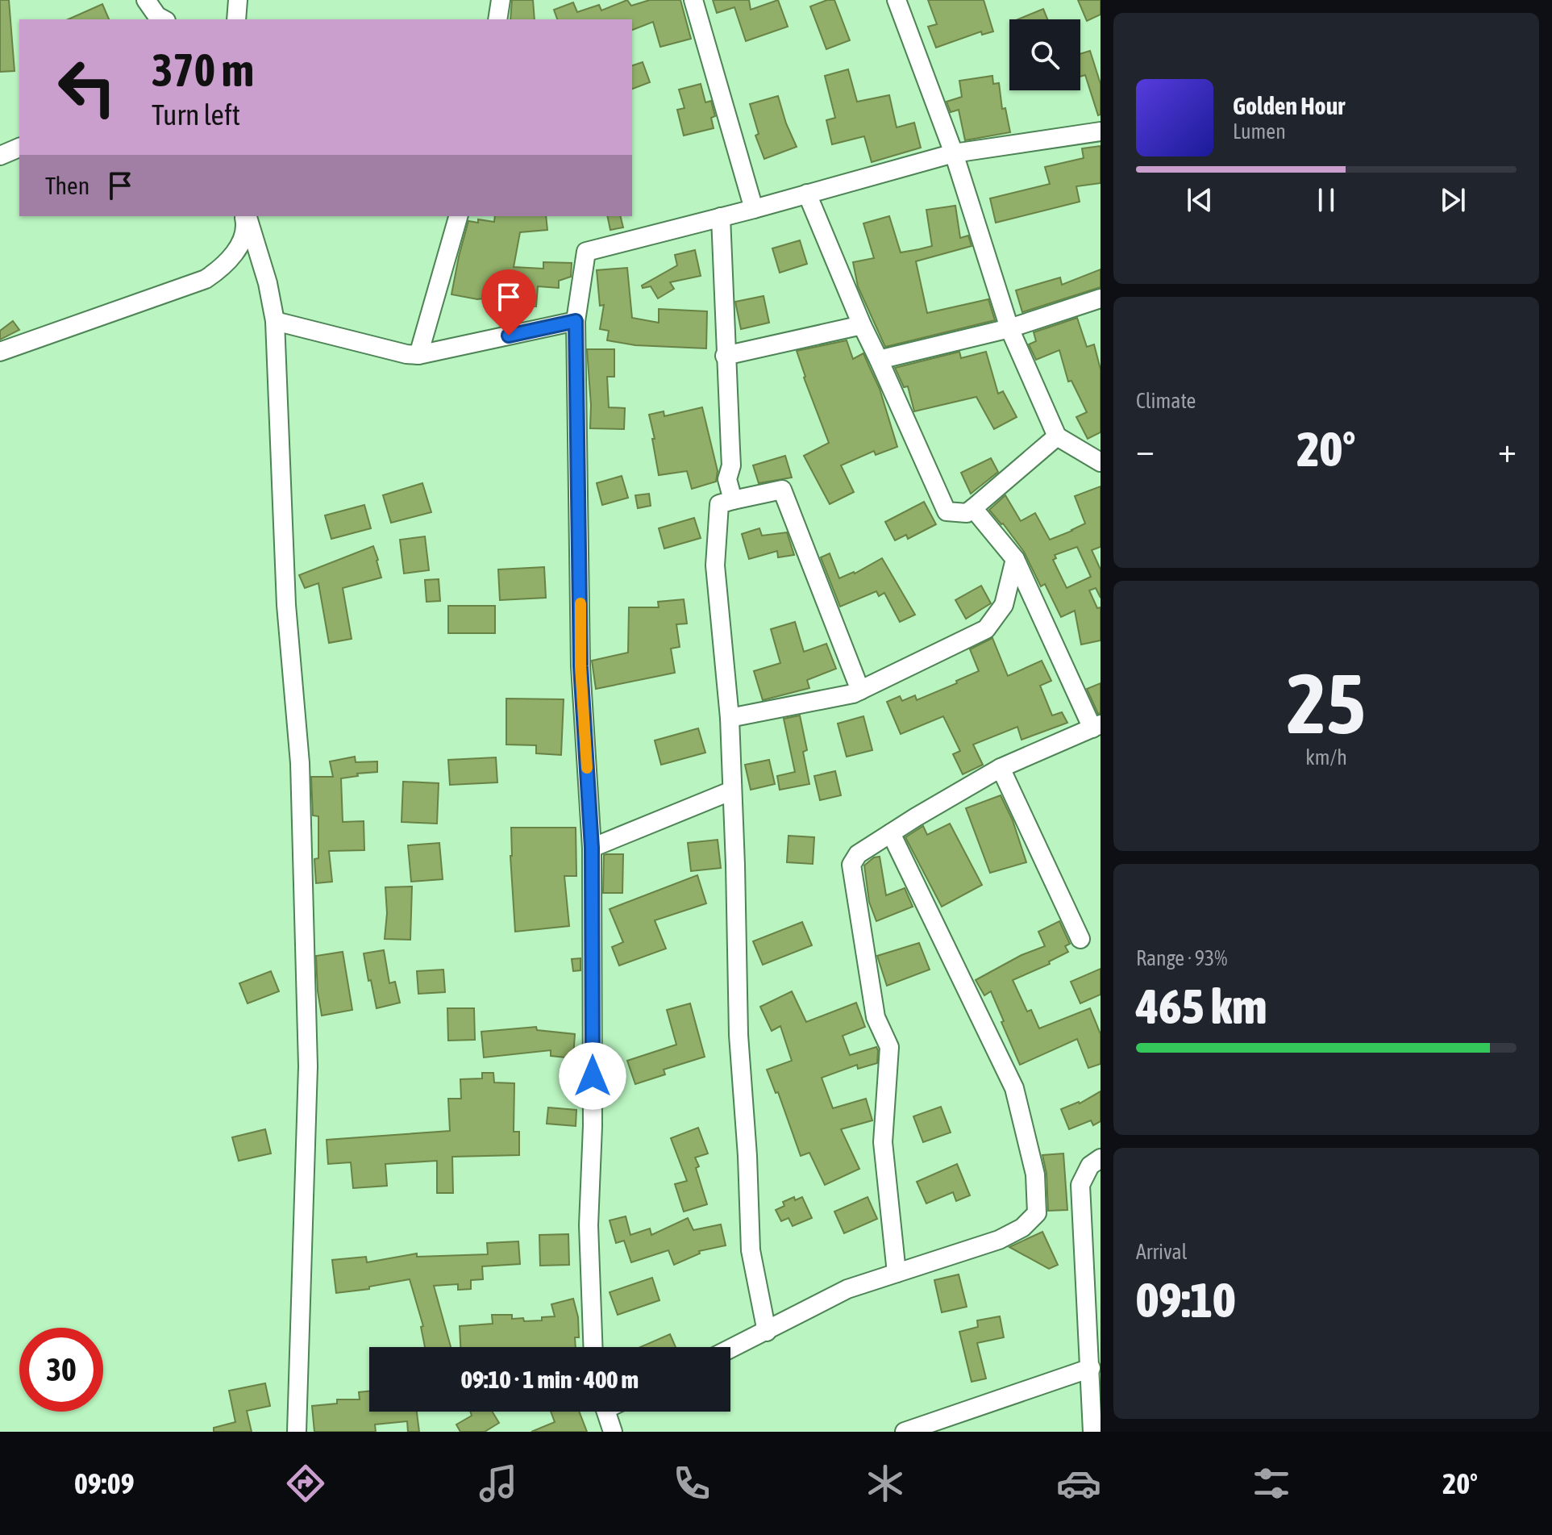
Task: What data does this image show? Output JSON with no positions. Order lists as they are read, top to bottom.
{
  "page": {
    "turn": ["370 m", "Turn left"],
    "song": ["Golden Hour", "Lumen"],
    "then": "Then",
    "tile": [
      "Climate",
      ["25", "km/h"],
      ["Range · 93%", "465 km"],
      ["Arrival", "09:10"]
    ],
    "heat": ["−", "20°", "+"],
    "limit": "30",
    "trip": "09:10 · 1 min · 400 m",
    "tabs": ["09:09", "20°"]
  }
}
